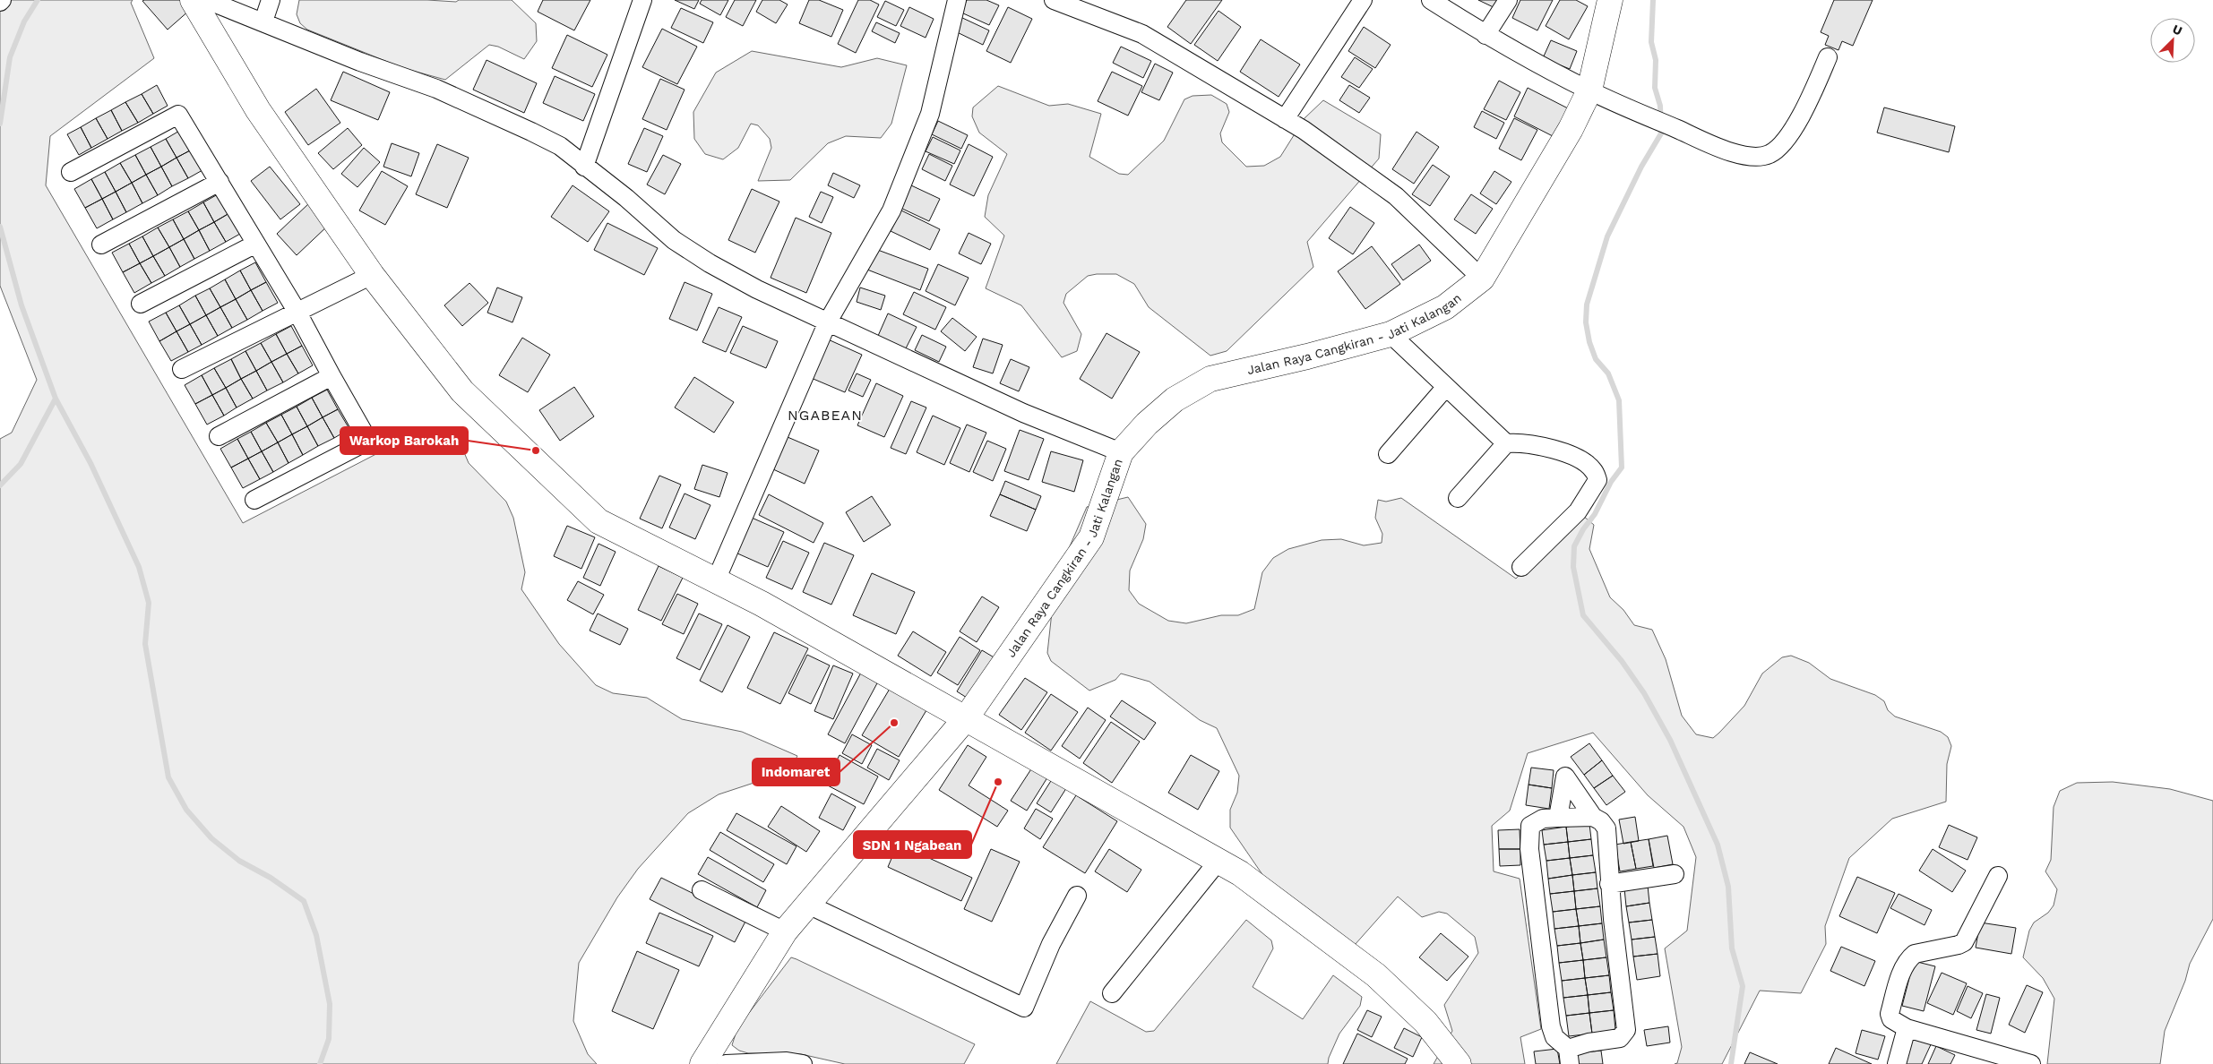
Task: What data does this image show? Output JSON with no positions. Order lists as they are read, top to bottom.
{
  "streets": {
    "street": ["Jalan Raya Cangkiran - Jati Kalangan"]
  },
  "districts": ["NGABEAN"],
  "places": ["Warkop Barokah", "Indomaret", "SDN 1 Ngabean"],
  "north": "top right"
}
